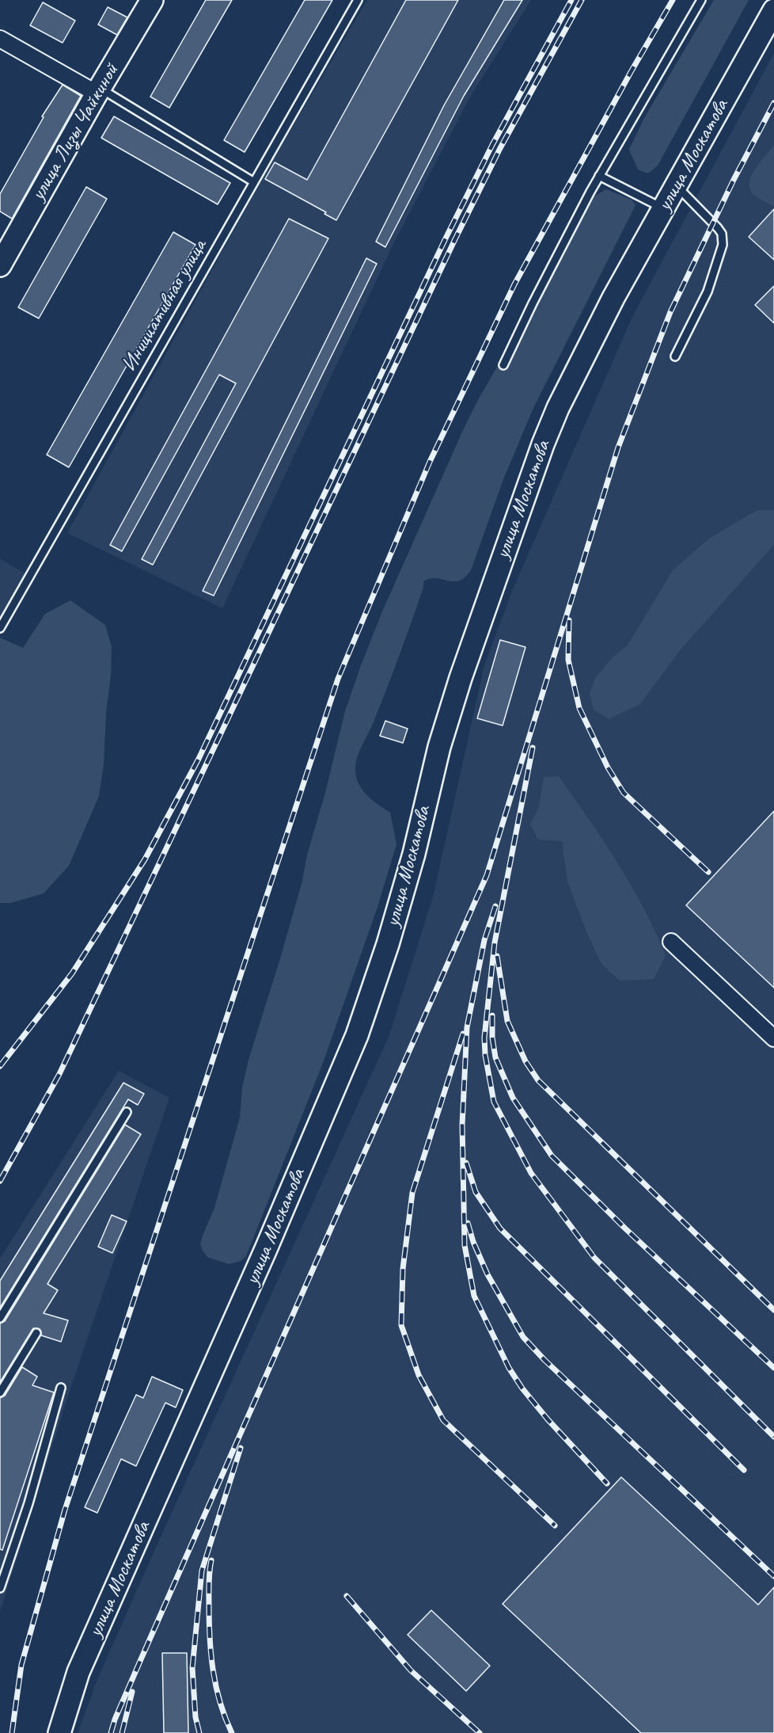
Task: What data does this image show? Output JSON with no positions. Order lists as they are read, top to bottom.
{
  "streets": {
    "main road": ["улица Лизы Чайкиной", "улица Москатова"],
    "lane": ["Инициативная улица"]
  }
}
